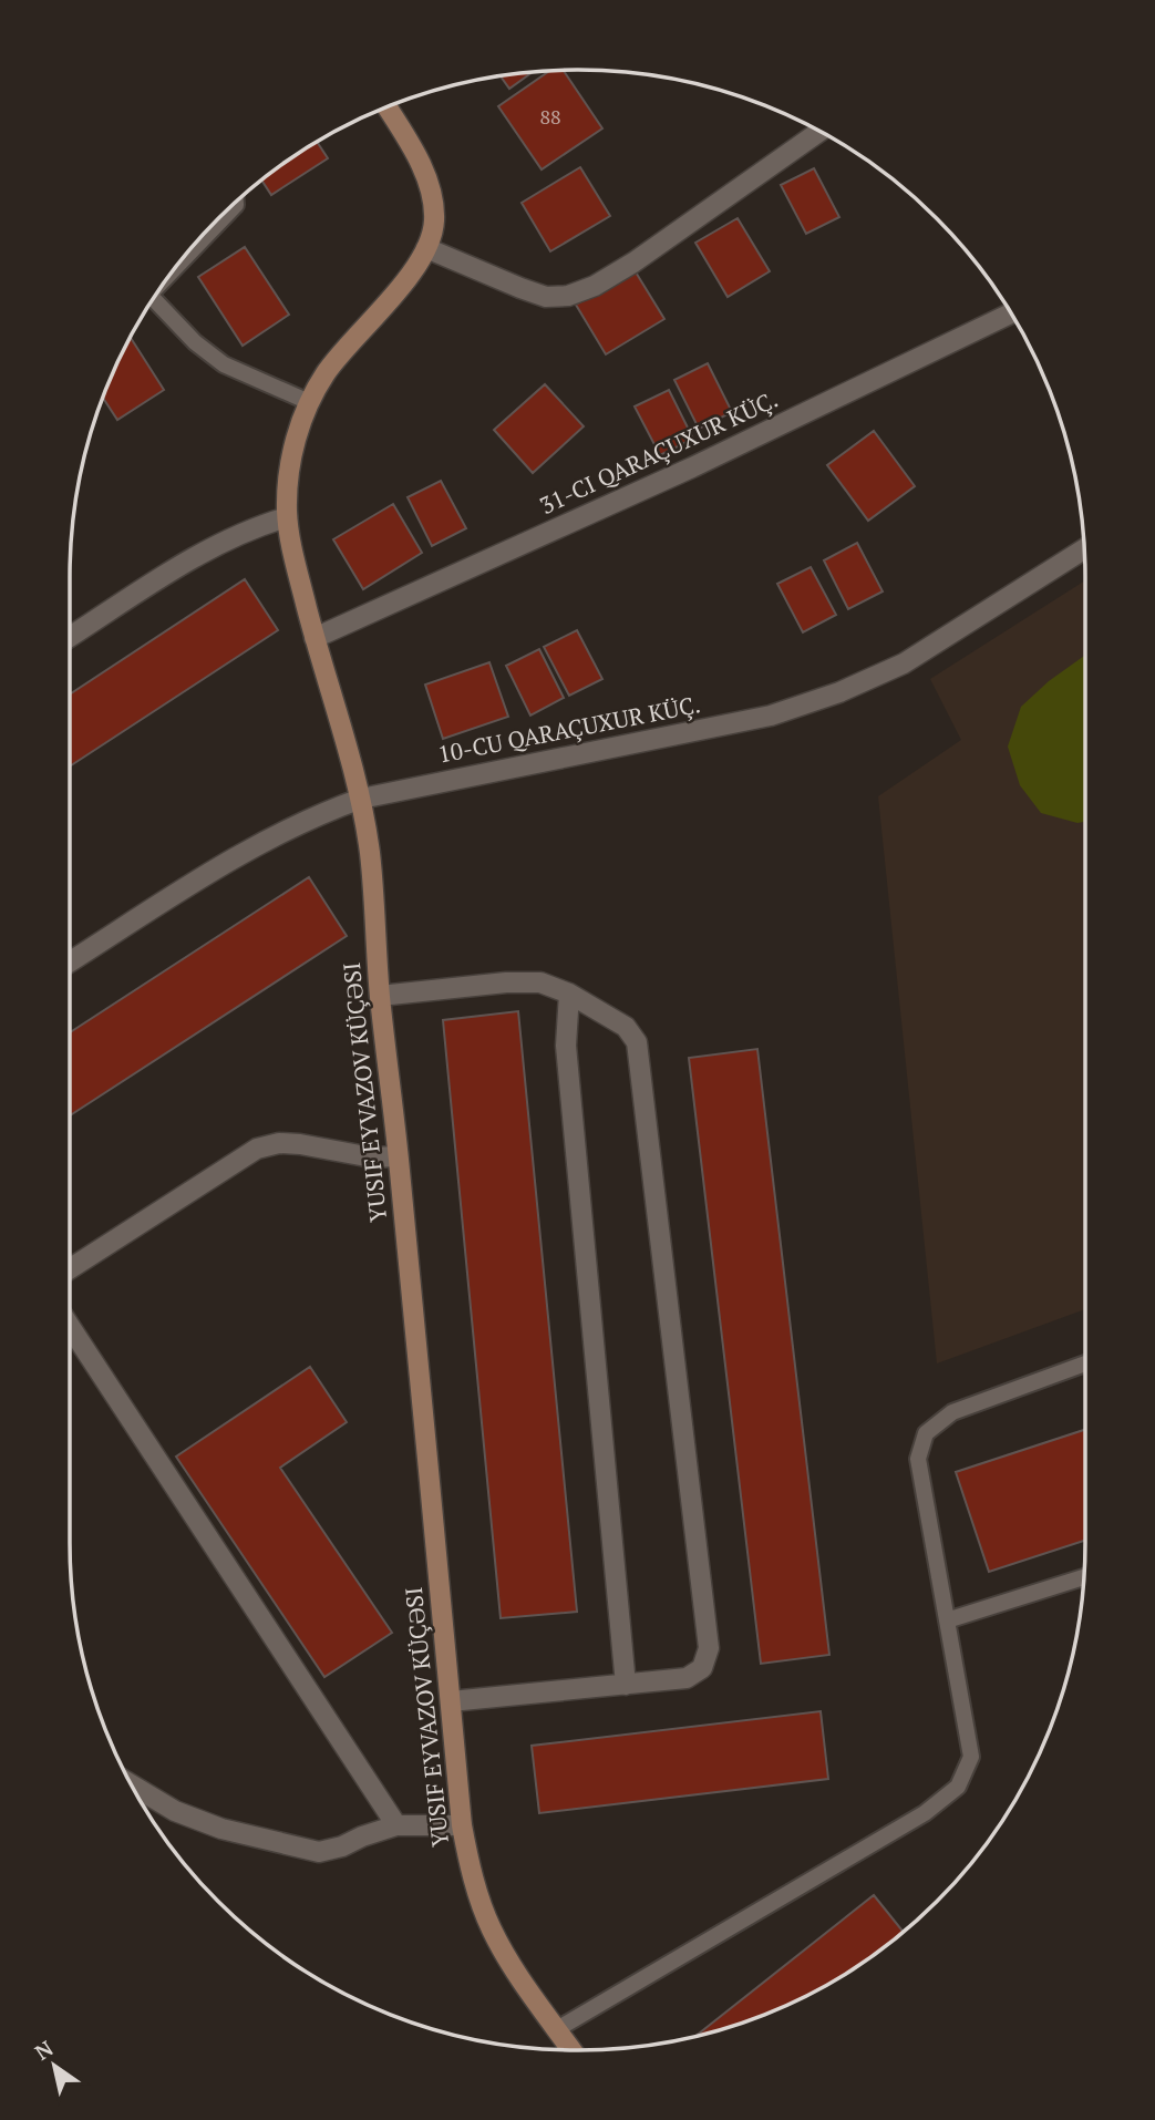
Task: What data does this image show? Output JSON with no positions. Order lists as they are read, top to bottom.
{
  "streets": {
    "street": ["31-CI QARAÇUXUR KÜÇ.", "10-CU QARAÇUXUR KÜÇ.", "YUSIF EYVAZOV KÜÇƏSI"]
  },
  "crossings": [
    ["31-CI QARAÇUXUR KÜÇ.", "YUSIF EYVAZOV KÜÇƏSI"],
    ["10-CU QARAÇUXUR KÜÇ.", "YUSIF EYVAZOV KÜÇƏSI"]
  ],
  "house_numbers": ["88"],
  "north": "top left"
}
